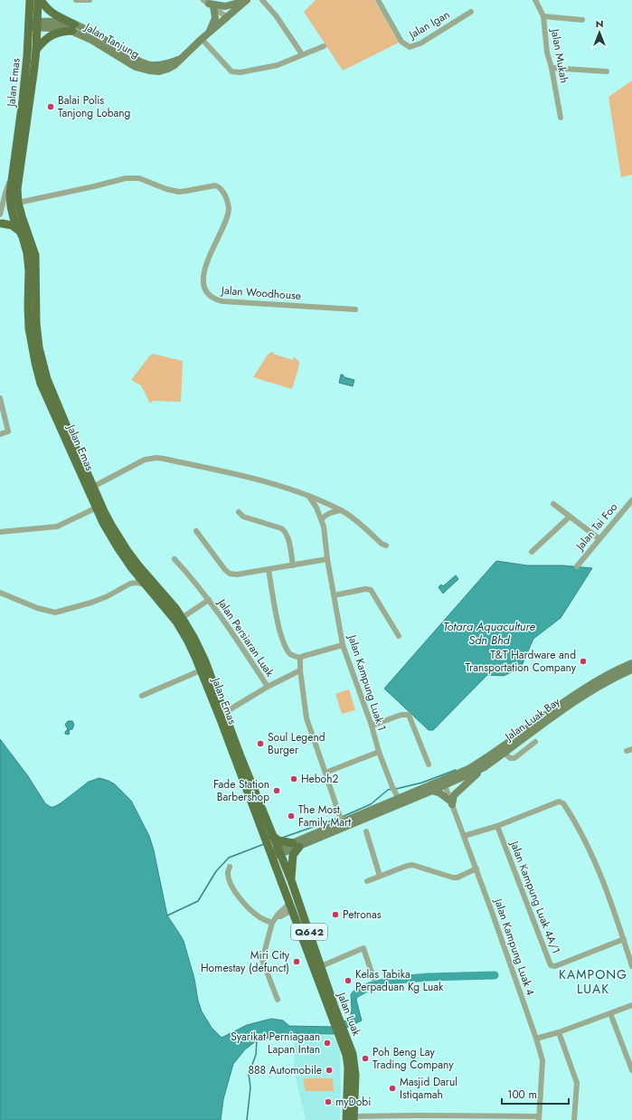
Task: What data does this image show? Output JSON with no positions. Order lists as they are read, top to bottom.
{
  "streets": {
    "main road": ["Jalan Emas", "Q642", "Jalan Luak"],
    "street": [
      "Jalan Igan",
      "Jalan Tanjung",
      "Jalan Mukah",
      "Jalan Woodhouse",
      "Jalan Tai Foo",
      "Jalan Persiaran Luak",
      "Jalan Kampung Luak 1",
      "Jalan Luak Bay",
      "Jalan Kampung Luak 4A/1",
      "Jalan Kampung Luak 4"
    ]
  },
  "crossings": [
    ["Jalan Tanjung", "Jalan Emas"],
    ["Jalan Emas", "Jalan Woodhouse"],
    ["Jalan Emas", "Jalan Persiaran Luak"],
    ["Jalan Emas", "Jalan Luak Bay"],
    ["Jalan Emas", "Jalan Luak"],
    ["Jalan Kampung Luak 1", "Jalan Luak Bay"],
    ["Jalan Luak Bay", "Jalan Kampung Luak 4"],
    ["Jalan Luak Bay", "Jalan Luak"]
  ],
  "districts": ["KAMPONG LUAK"],
  "water": ["Totara Aquaculture Sdn Bhd"],
  "places": [
    "Balai Polis Tanjong Lobang",
    "T&T Hardware and Transportation Company",
    "Soul Legend Burger",
    "Heboh2",
    "Fade Station Barbershop",
    "The Most Family Mart",
    "Petronas",
    "Miri City Homestay (defunct)",
    "Kelas Tabika Perpaduan Kg Luak",
    "Syarikat Perniagaan Lapan Intan",
    "Poh Beng Lay Trading Company",
    "888 Automobile",
    "Masjid Darul Istiqamah",
    "myDobi"
  ],
  "scale_bar": "100 m",
  "north": "top"
}
